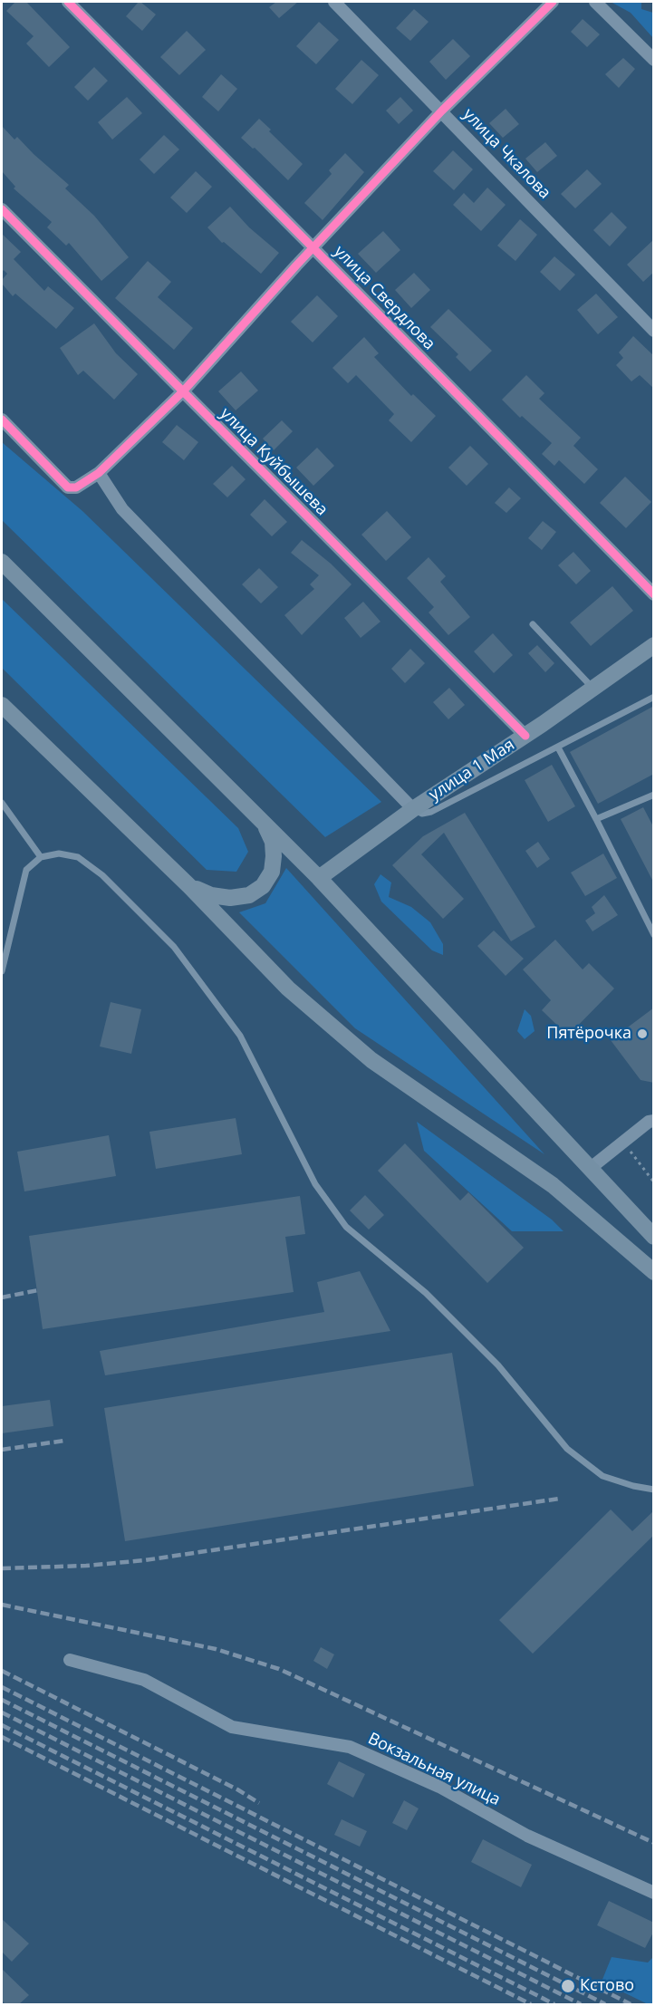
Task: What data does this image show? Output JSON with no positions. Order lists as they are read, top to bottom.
{
  "streets": {
    "main road": ["улица 1 Мая"],
    "street": [
      "улица Чкалова",
      "улица Свердлова",
      "улица Куйбышева",
      "Вокзальная улица"
    ]
  },
  "crossings": [
    ["улица Куйбышева", "улица 1 Мая"]
  ],
  "places": ["Пятёрочка", "Кстово"]
}
